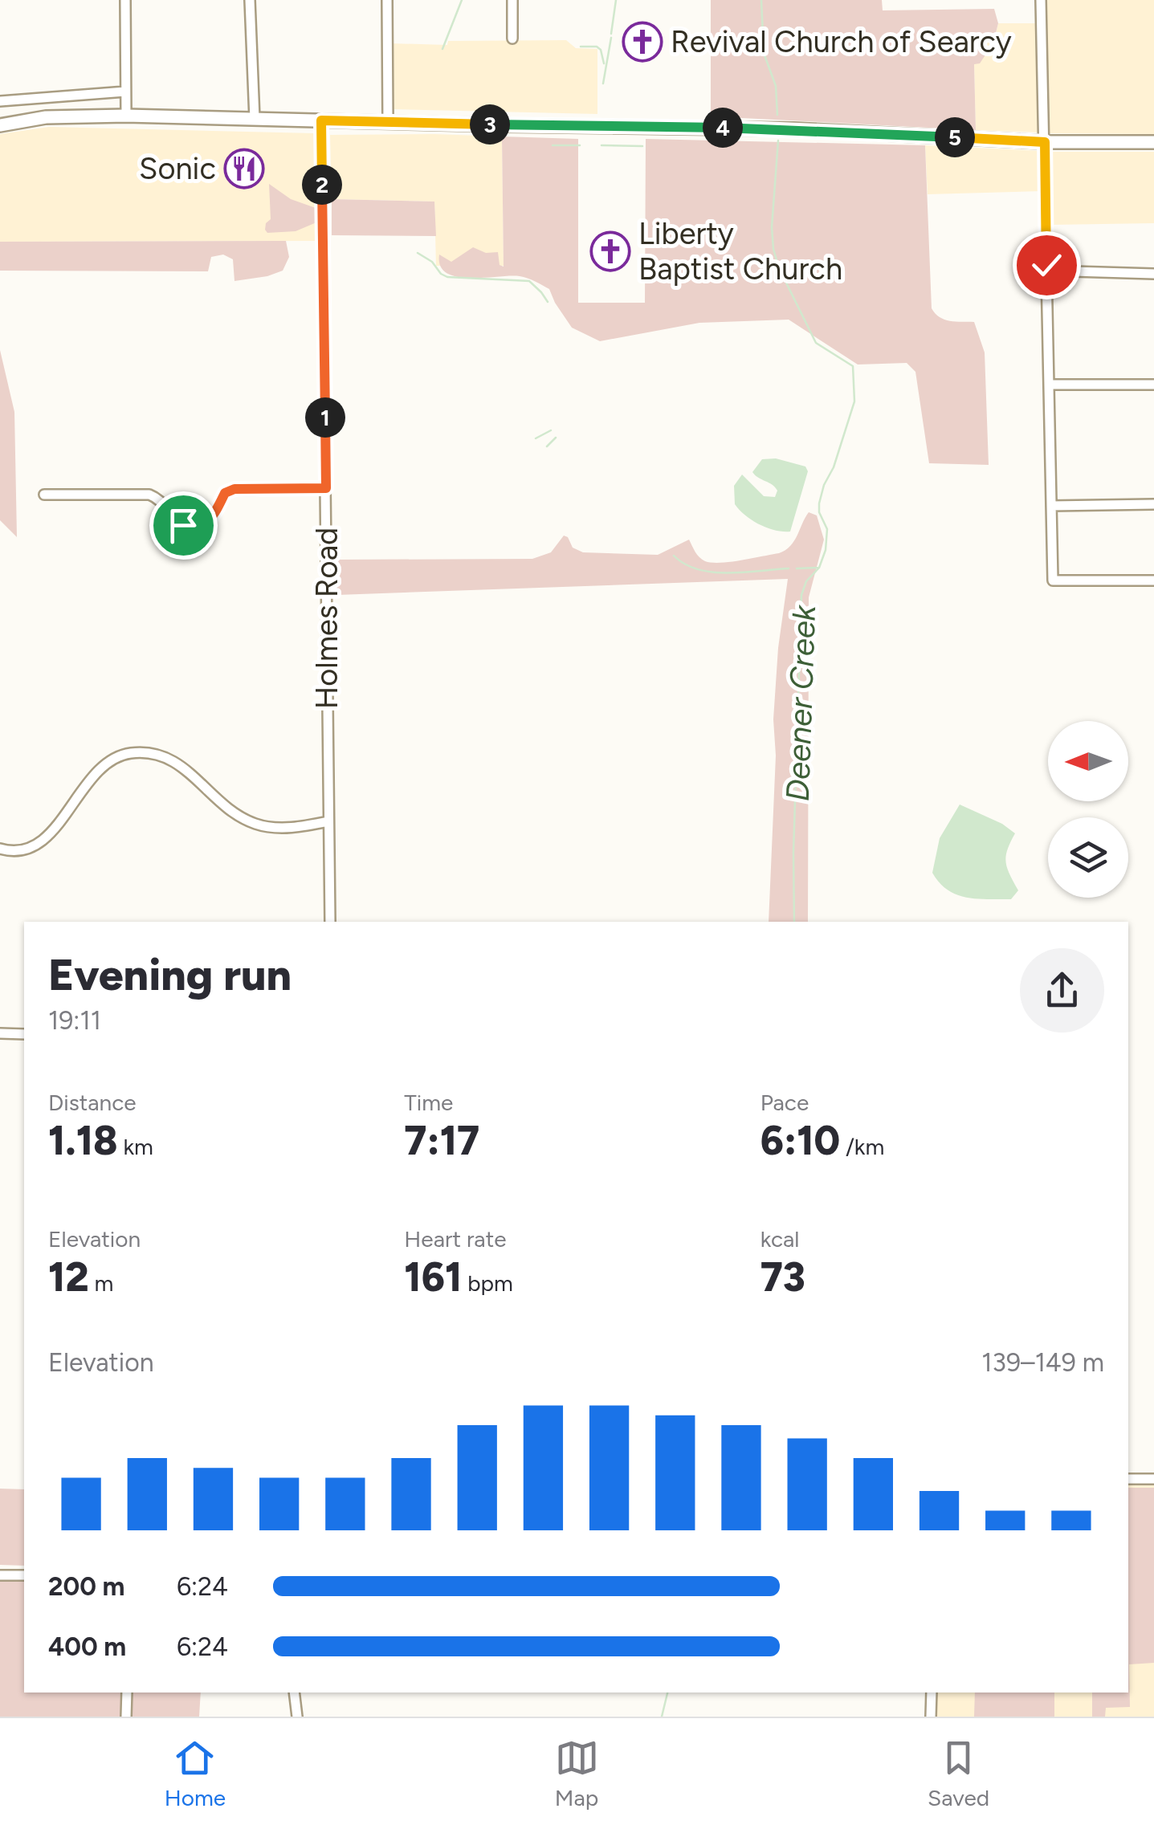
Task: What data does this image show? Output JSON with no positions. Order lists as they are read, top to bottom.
{
  "streets": {
    "street": ["Holmes Road"]
  },
  "water": ["Deener Creek"],
  "places": {
    "church": ["Revival Church of Searcy", "Liberty Baptist Church"],
    "restaurant": ["Sonic"]
  },
  "north": "left",
  "page": {
    "pins": [
      "3",
      "4",
      "5",
      "2",
      "1"
    ],
    "heading": ["Evening run", "19:11"],
    "stats": [
      ["Distance", "1.18 km"],
      ["Time", "7:17"],
      ["Pace", "6:10 /km"],
      ["Elevation", "12 m"],
      ["Heart rate", "161 bpm"],
      ["kcal", "73"]
    ],
    "chart": ["Elevation", "139–149 m"],
    "list": [
      {
        "name": "200 m",
        "note": "6:24"
      },
      {
        "name": "400 m",
        "note": "6:24"
      }
    ],
    "tabs": ["Home", "Map", "Saved"]
  }
}
